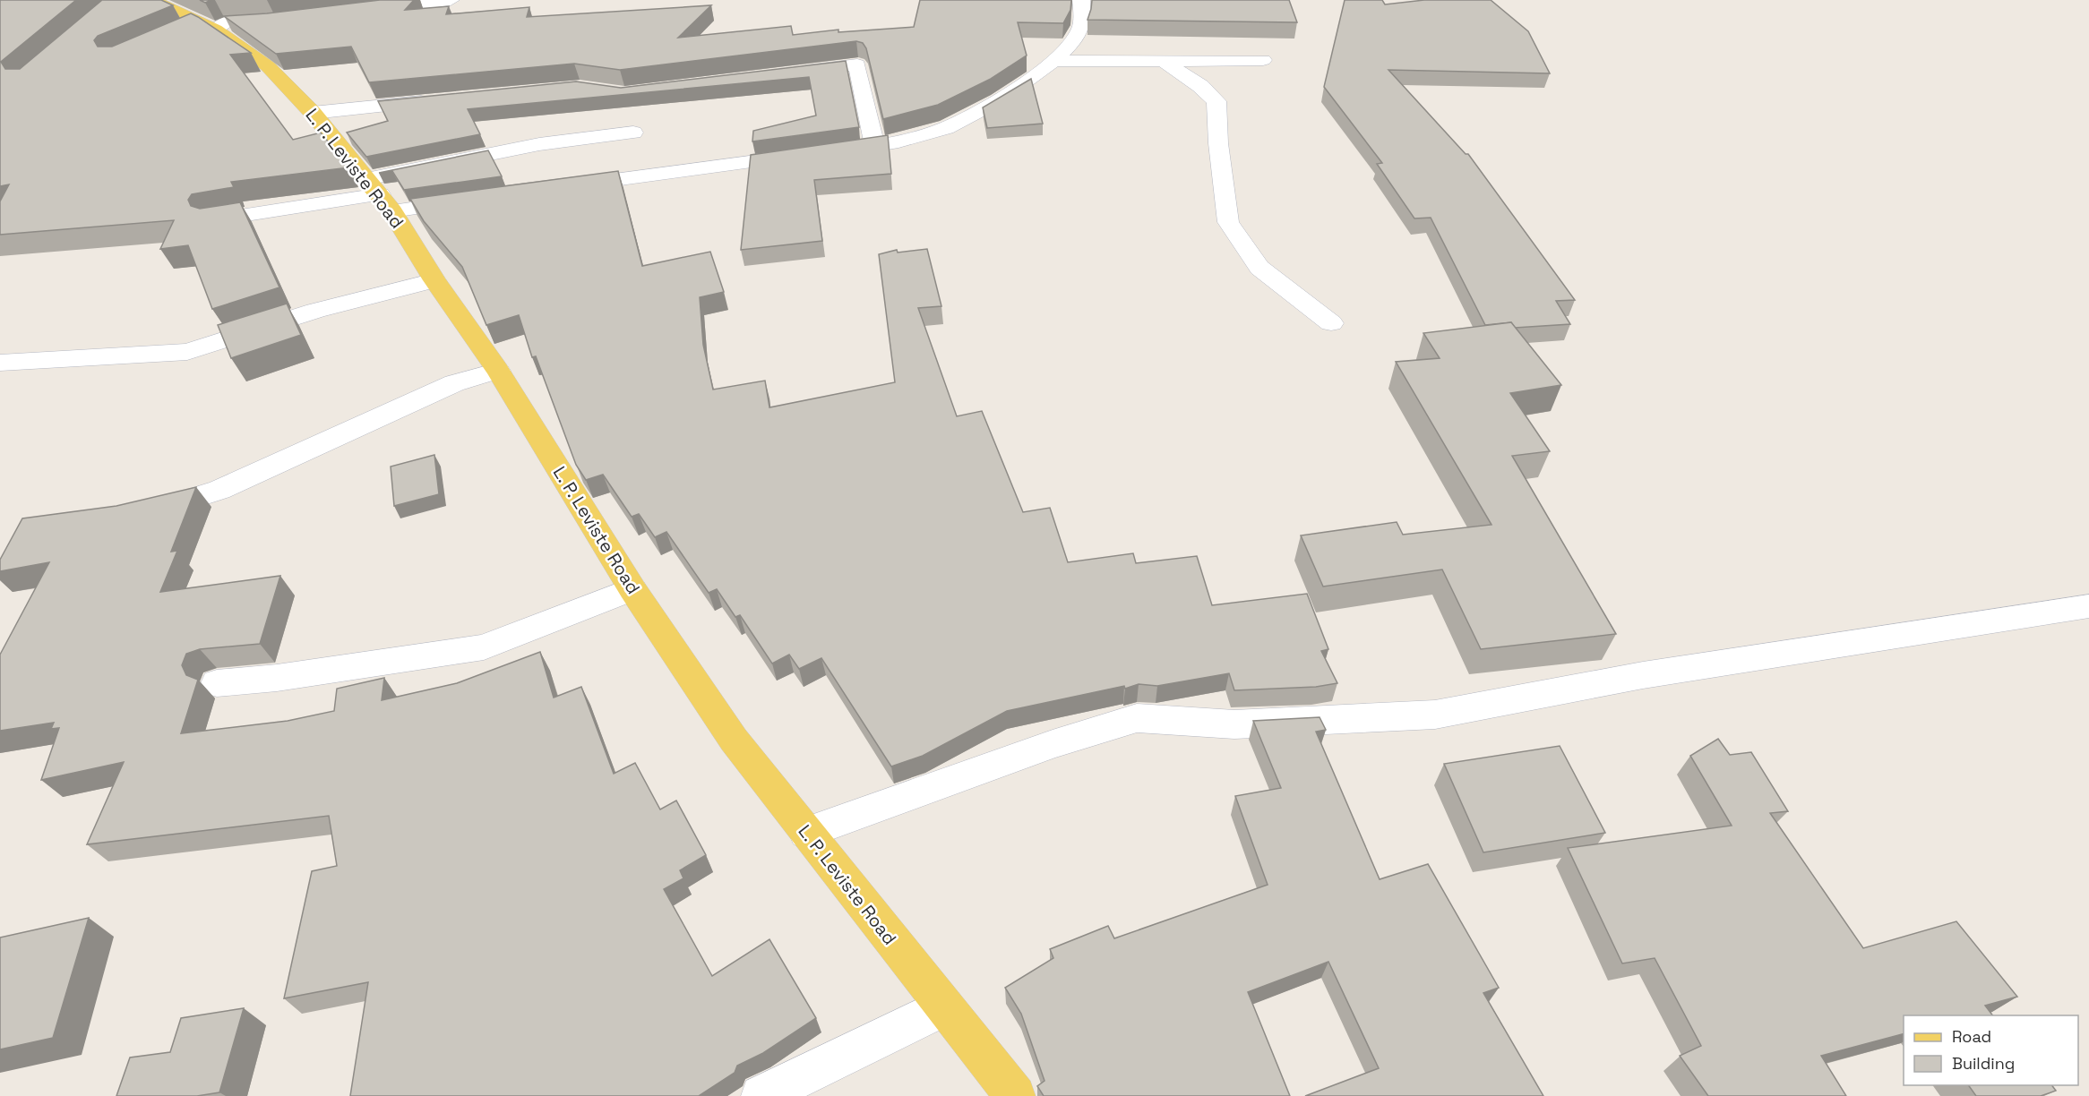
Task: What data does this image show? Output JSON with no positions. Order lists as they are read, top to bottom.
{
  "streets": {
    "main road": ["L. P. Leviste Road"]
  },
  "legend": ["Road", "Building"]
}
